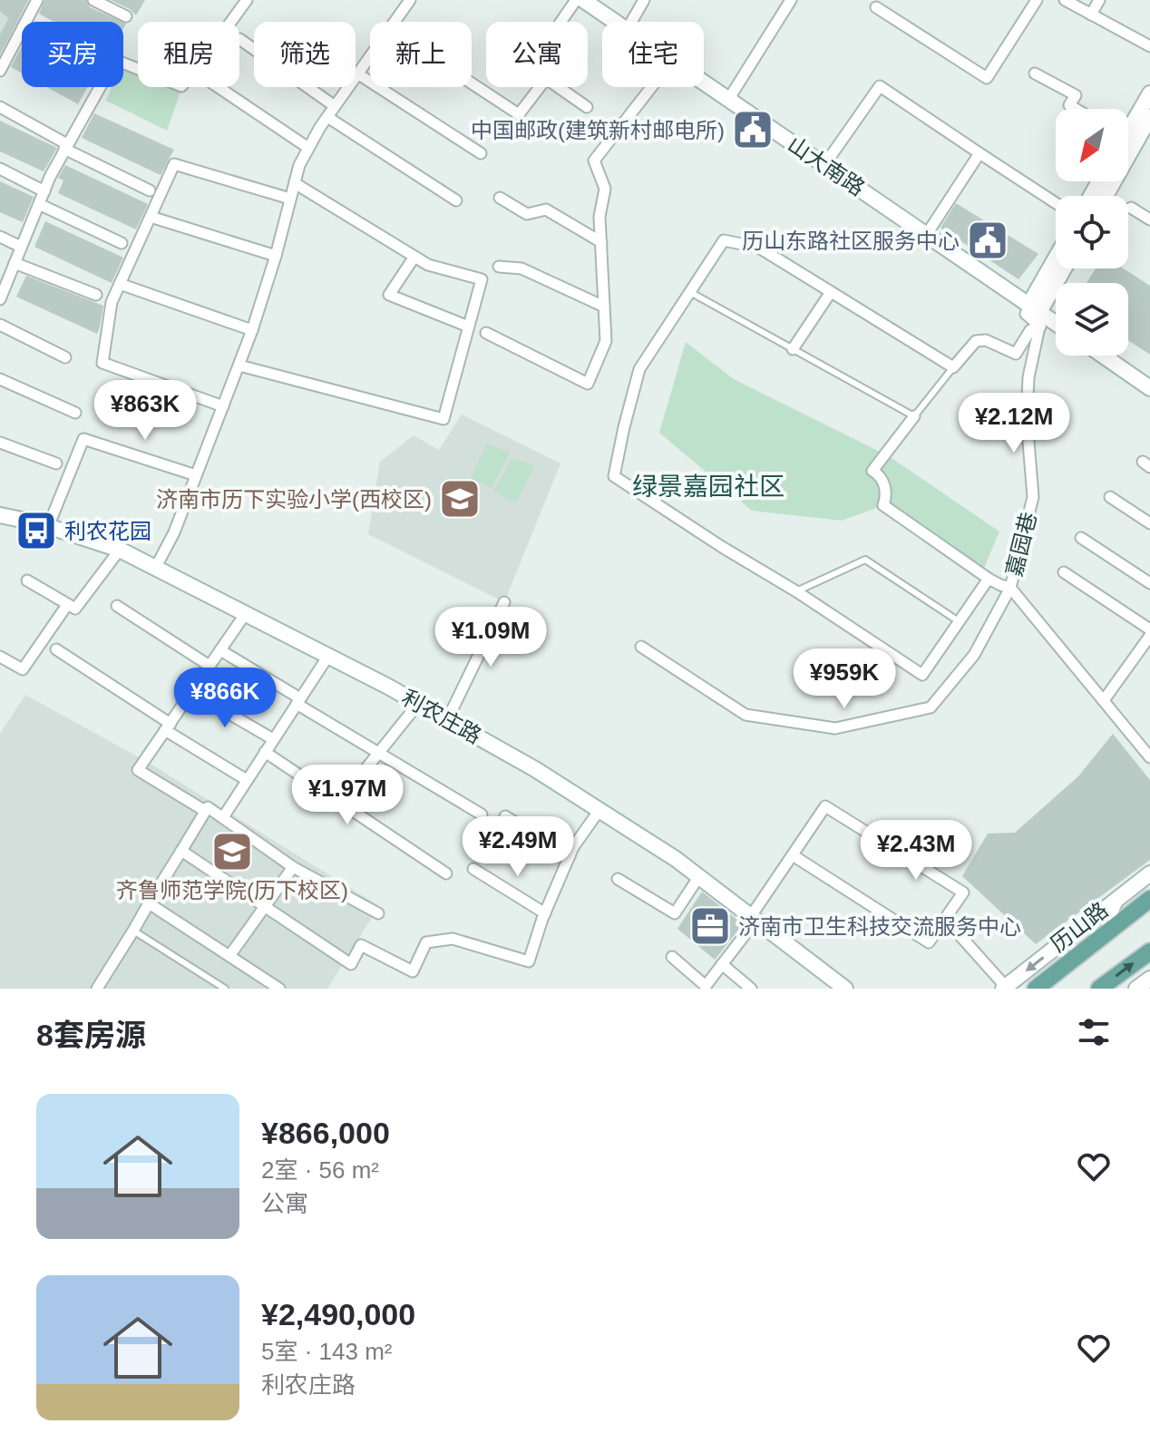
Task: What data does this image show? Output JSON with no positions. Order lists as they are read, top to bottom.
{
  "streets": {
    "main road": ["历山路"],
    "street": ["山大南路", "嘉园巷", "利农庄路"]
  },
  "crossings": [
    ["山大南路", "嘉园巷"]
  ],
  "districts": ["绿景嘉园社区"],
  "places": {
    "public building": ["中国邮政(建筑新村邮电所)", "历山东路社区服务中心"],
    "school or university": ["济南市历下实验小学(西校区)", "齐鲁师范学院(历下校区)"],
    "bus stop": ["利农花园"],
    "office": ["济南市卫生科技交流服务中心"]
  },
  "north": "bottom left",
  "page": {
    "chip": [
      "买房",
      "租房",
      "筛选",
      "新上",
      "公寓",
      "住宅"
    ],
    "price": [
      "¥863K",
      "¥2.12M",
      "¥1.09M",
      "¥959K",
      "¥866K",
      "¥1.97M",
      "¥2.49M",
      "¥2.43M"
    ],
    "heading": "8套房源",
    "list": [
      {
        "name": "¥866,000",
        "note": "2室 · 56 m² · 公寓"
      },
      {
        "name": "¥2,490,000",
        "note": "5室 · 143 m² · 利农庄路"
      }
    ]
  }
}
